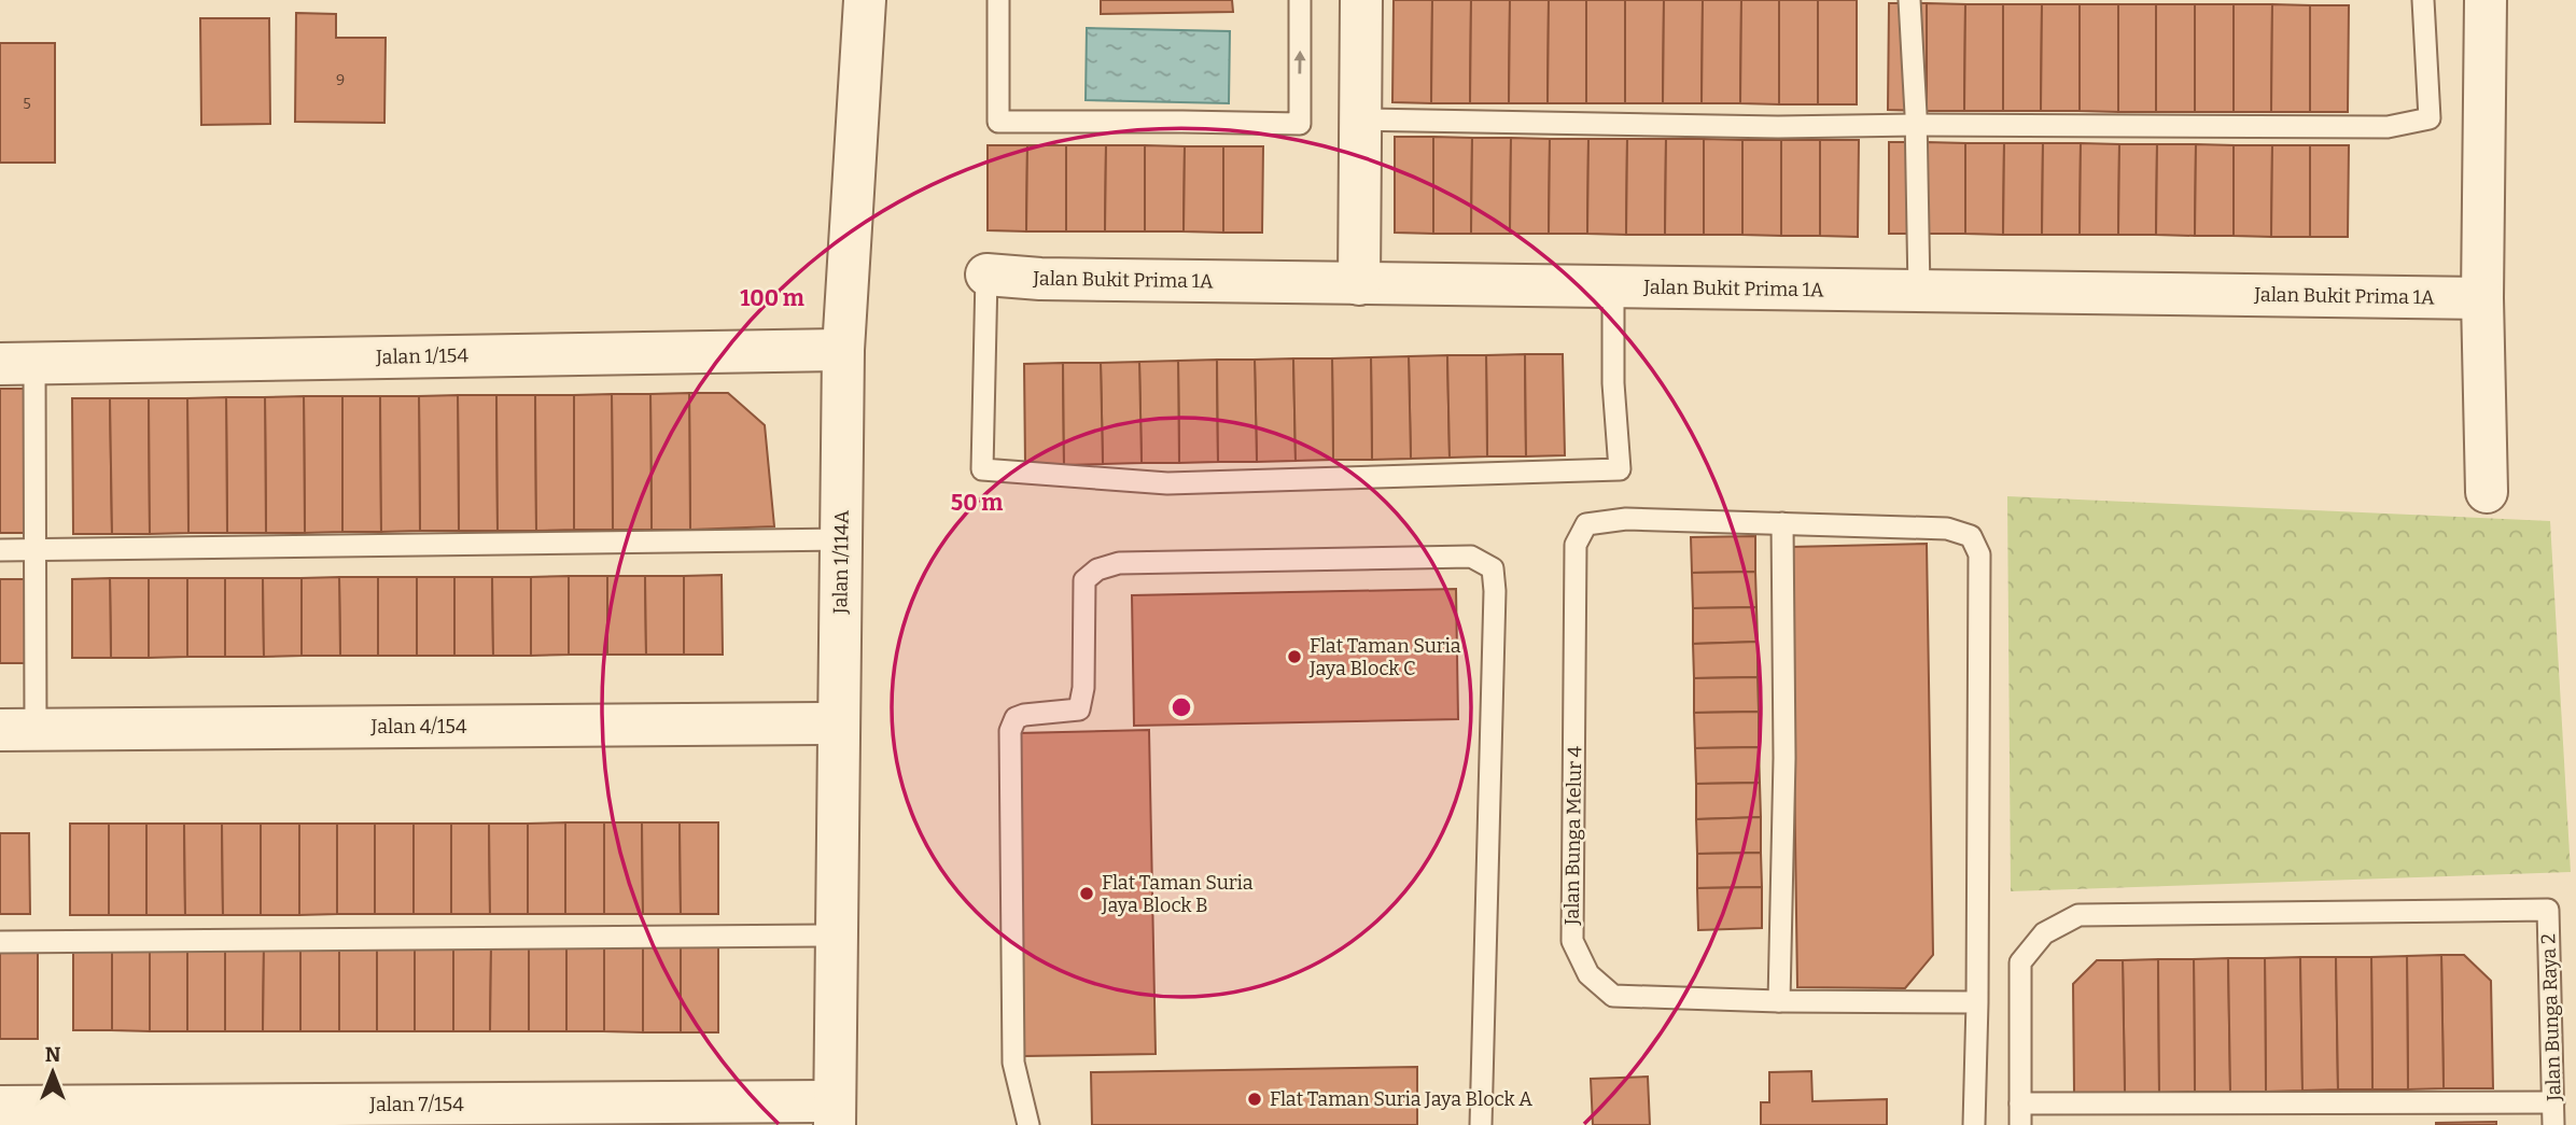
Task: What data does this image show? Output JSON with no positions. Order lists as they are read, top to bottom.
{
  "streets": {
    "street": [
      "Jalan Bukit Prima 1A",
      "Jalan 1/154",
      "Jalan 1/114A",
      "Jalan 4/154",
      "Jalan 7/154"
    ],
    "lane": ["Jalan Bunga Melur 4", "Jalan Bunga Raya 2"]
  },
  "crossings": [
    ["Jalan 1/154", "Jalan 1/114A"],
    ["Jalan 1/114A", "Jalan 4/154"],
    ["Jalan 1/114A", "Jalan 7/154"]
  ],
  "places": ["Flat Taman Suria Jaya Block C", "Flat Taman Suria Jaya Block B", "Flat Taman Suria Jaya Block A"],
  "house_numbers": ["9", "5"],
  "north": "top",
  "rings": ["100 m", "50 m"]
}
